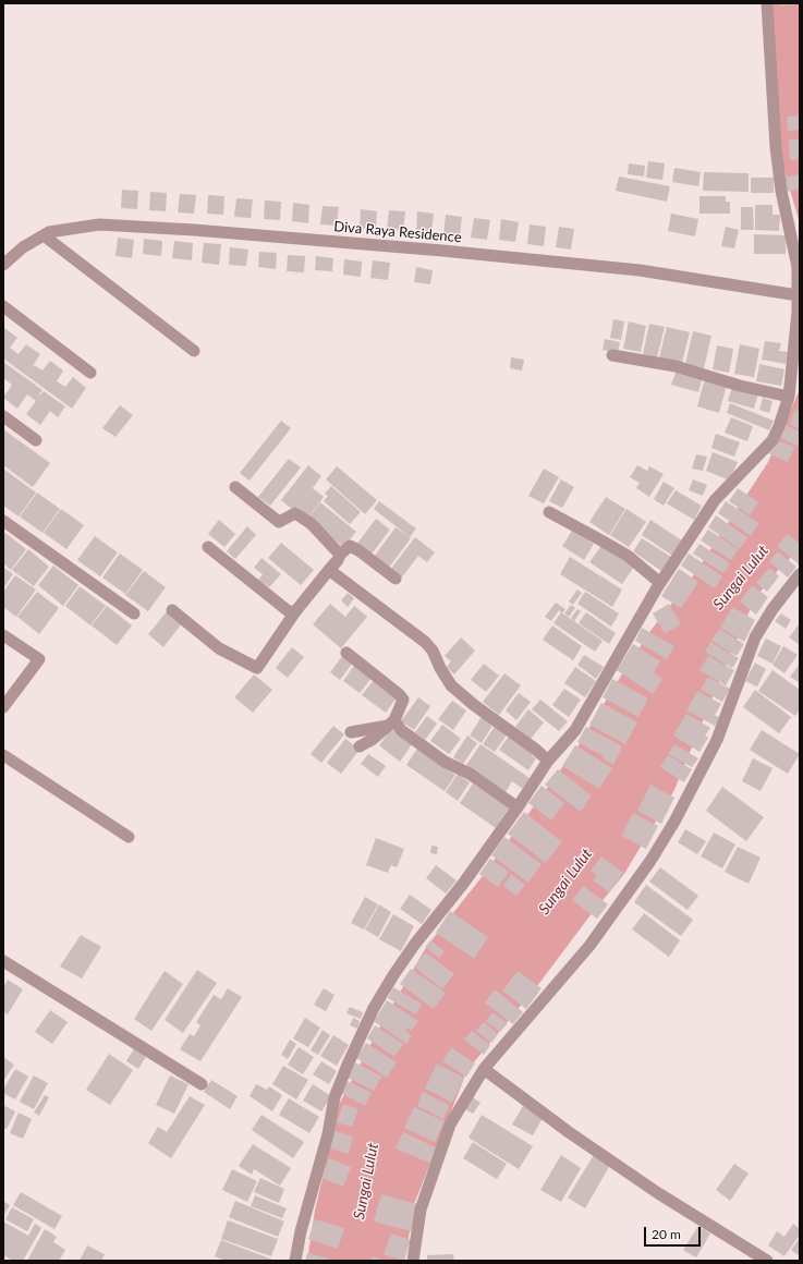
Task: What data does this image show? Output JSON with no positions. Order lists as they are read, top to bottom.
{
  "streets": {
    "street": ["Diva Raya Residence"]
  },
  "water": ["Sungai Lulut"],
  "scale_bar": "20 m"
}
